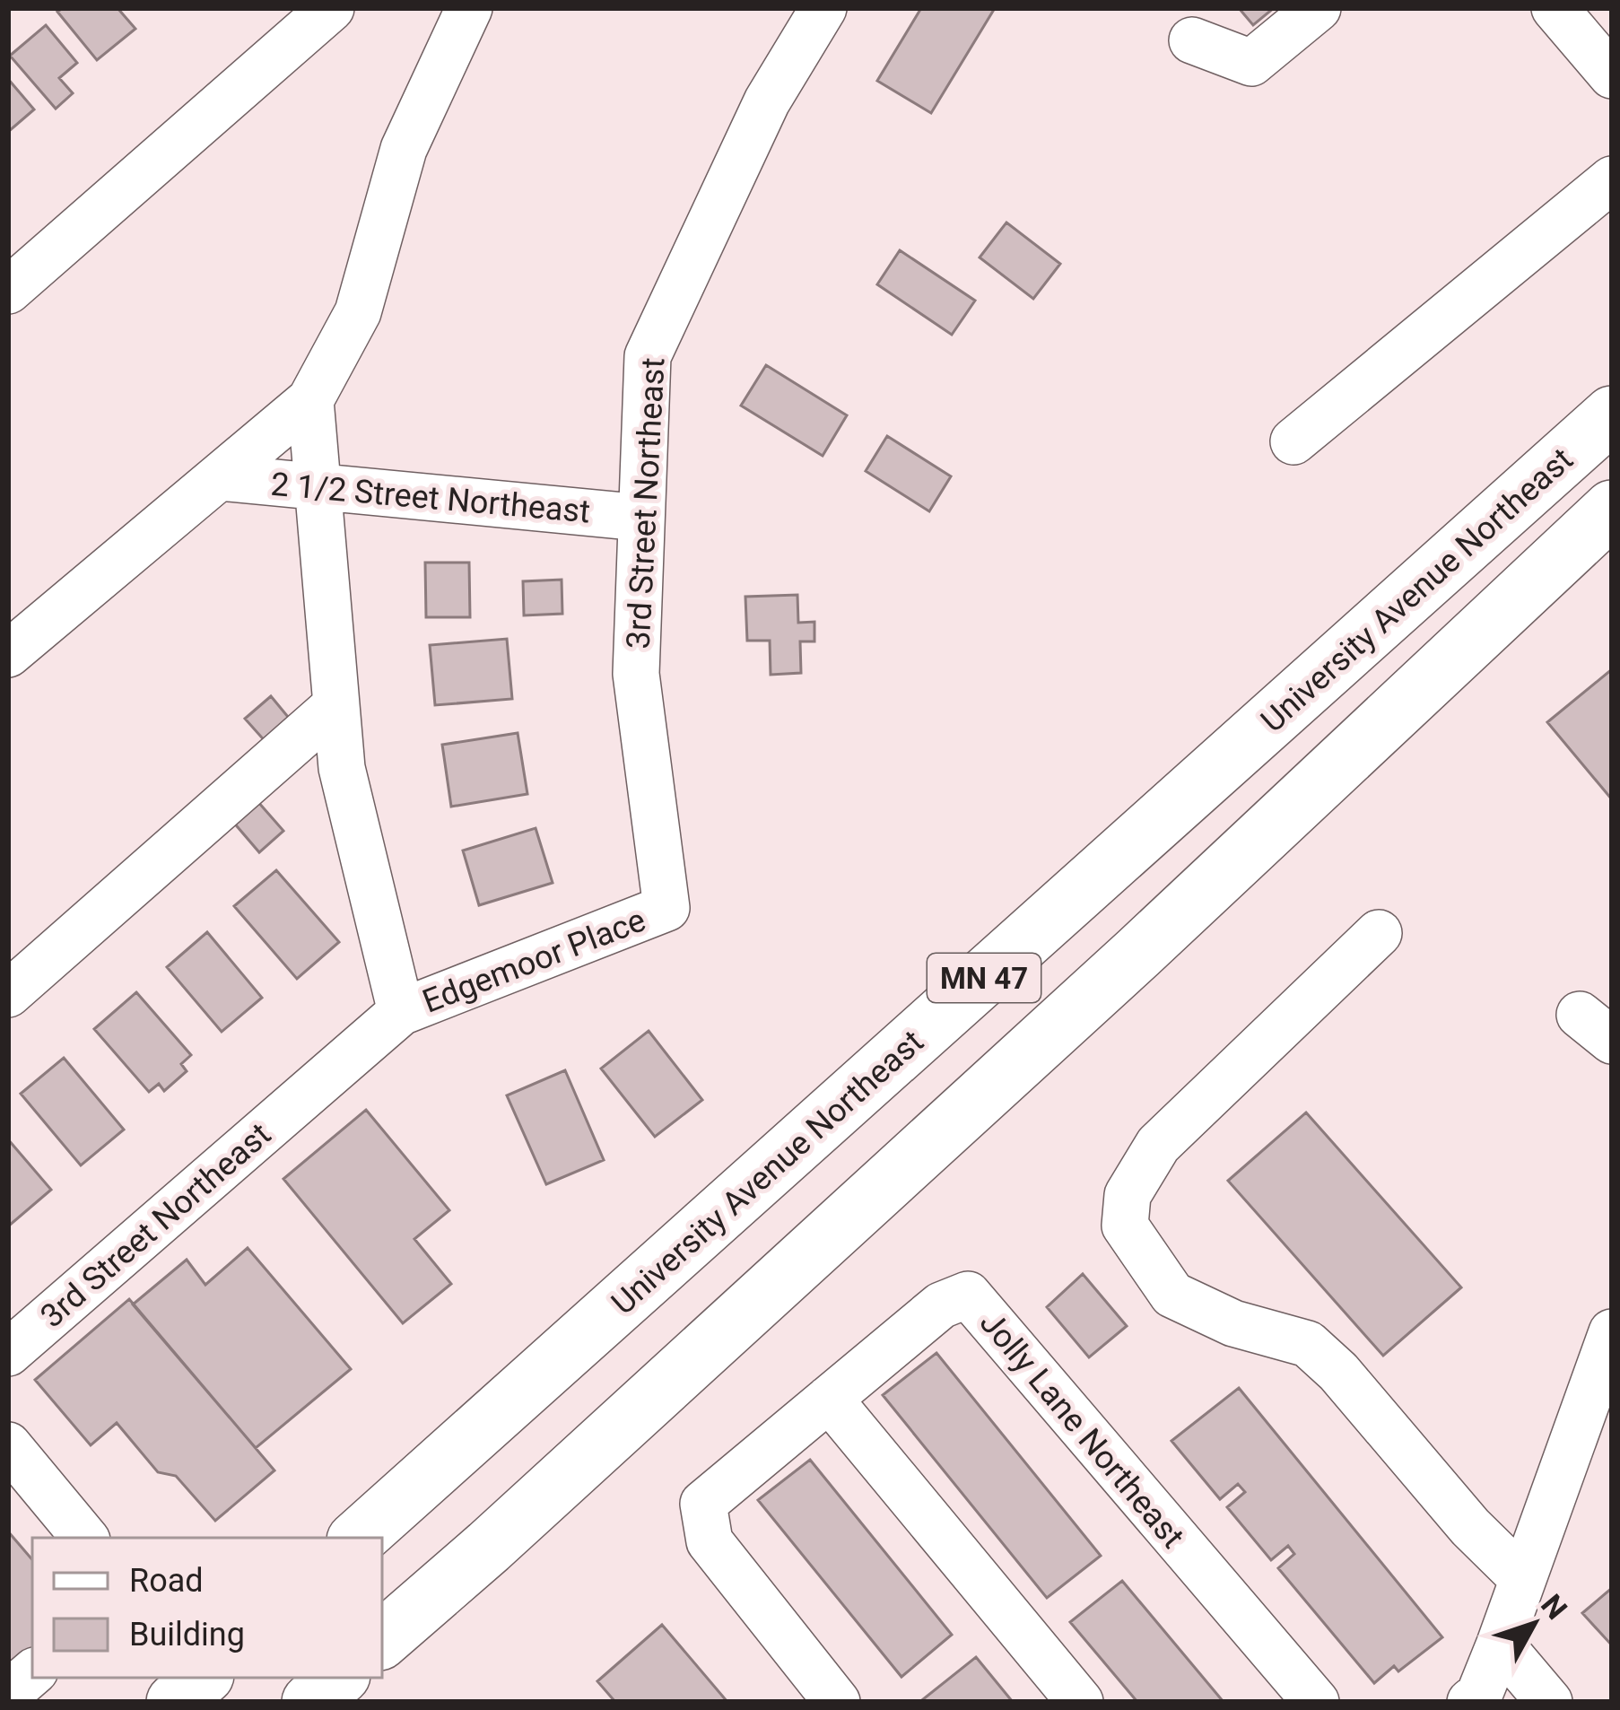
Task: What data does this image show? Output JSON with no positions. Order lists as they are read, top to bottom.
{
  "streets": {
    "main road": ["University Avenue Northeast", "MN 47"],
    "street": [
      "2 1/2 Street Northeast",
      "3rd Street Northeast",
      "Edgemoor Place",
      "Jolly Lane Northeast"
    ]
  },
  "crossings": [
    ["2 1/2 Street Northeast", "3rd Street Northeast"],
    ["3rd Street Northeast", "Edgemoor Place"]
  ],
  "legend": ["Road", "Building"],
  "north": "top right"
}
